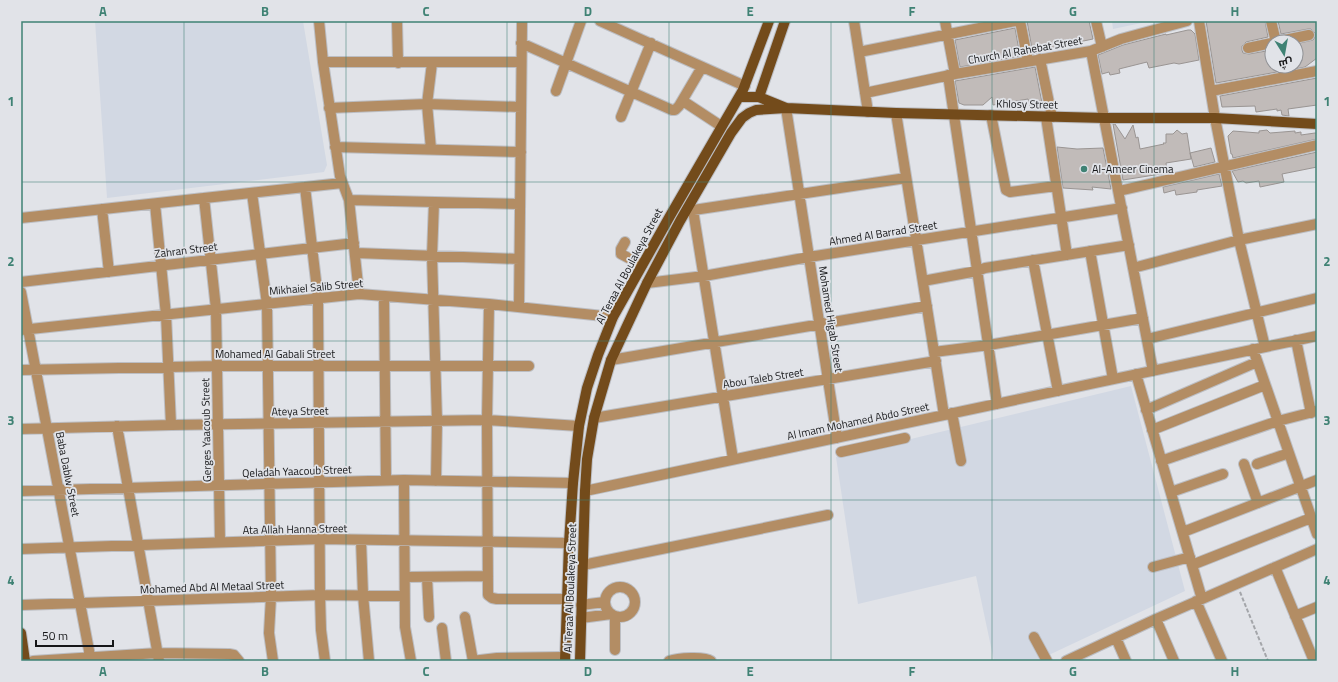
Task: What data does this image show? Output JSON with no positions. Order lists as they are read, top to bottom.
{
  "streets": {
    "main road": ["Khlosy Street", "Al Teraa Al Boulakeya Street"],
    "street": [
      "Church Al Rahebat Street",
      "Ahmed Al Barrad Street",
      "Zahran Street",
      "Mikhaiel Salib Street",
      "Mohamed Higab Street",
      "Mohamed Al Gabali Street",
      "Abou Taleb Street",
      "Ateya Street",
      "Al Imam Mohamed Abdo Street",
      "Gerges Yaacoub Street",
      "Qeladah Yaacoub Street",
      "Baba Dablw Street",
      "Ata Allah Hanna Street",
      "Mohamed Abd Al Metaal Street"
    ]
  },
  "crossings": [
    ["Khlosy Street", "Al Teraa Al Boulakeya Street"],
    ["Khlosy Street", "Mohamed Higab Street"],
    ["Ahmed Al Barrad Street", "Al Teraa Al Boulakeya Street"],
    ["Ahmed Al Barrad Street", "Mohamed Higab Street"],
    ["Zahran Street", "Gerges Yaacoub Street"],
    ["Al Teraa Al Boulakeya Street", "Mikhaiel Salib Street"],
    ["Al Teraa Al Boulakeya Street", "Mohamed Higab Street"],
    ["Al Teraa Al Boulakeya Street", "Abou Taleb Street"],
    ["Al Teraa Al Boulakeya Street", "Ateya Street"],
    ["Al Teraa Al Boulakeya Street", "Al Imam Mohamed Abdo Street"],
    ["Al Teraa Al Boulakeya Street", "Qeladah Yaacoub Street"],
    ["Al Teraa Al Boulakeya Street", "Ata Allah Hanna Street"],
    ["Mikhaiel Salib Street", "Gerges Yaacoub Street"],
    ["Mikhaiel Salib Street", "Baba Dablw Street"],
    ["Mohamed Higab Street", "Abou Taleb Street"],
    ["Mohamed Higab Street", "Al Imam Mohamed Abdo Street"],
    ["Mohamed Al Gabali Street", "Gerges Yaacoub Street"],
    ["Mohamed Al Gabali Street", "Baba Dablw Street"],
    ["Ateya Street", "Gerges Yaacoub Street"],
    ["Ateya Street", "Baba Dablw Street"],
    ["Gerges Yaacoub Street", "Qeladah Yaacoub Street"],
    ["Gerges Yaacoub Street", "Ata Allah Hanna Street"],
    ["Qeladah Yaacoub Street", "Baba Dablw Street"],
    ["Baba Dablw Street", "Ata Allah Hanna Street"],
    ["Baba Dablw Street", "Mohamed Abd Al Metaal Street"]
  ],
  "places": ["Al-Ameer Cinema"],
  "scale_bar": "50 m",
  "north": "bottom",
  "grid": {
    "columns": [
      "A",
      "B",
      "C",
      "D",
      "E",
      "F",
      "G",
      "H"
    ],
    "rows": [
      "1",
      "2",
      "3",
      "4"
    ]
  }
}
